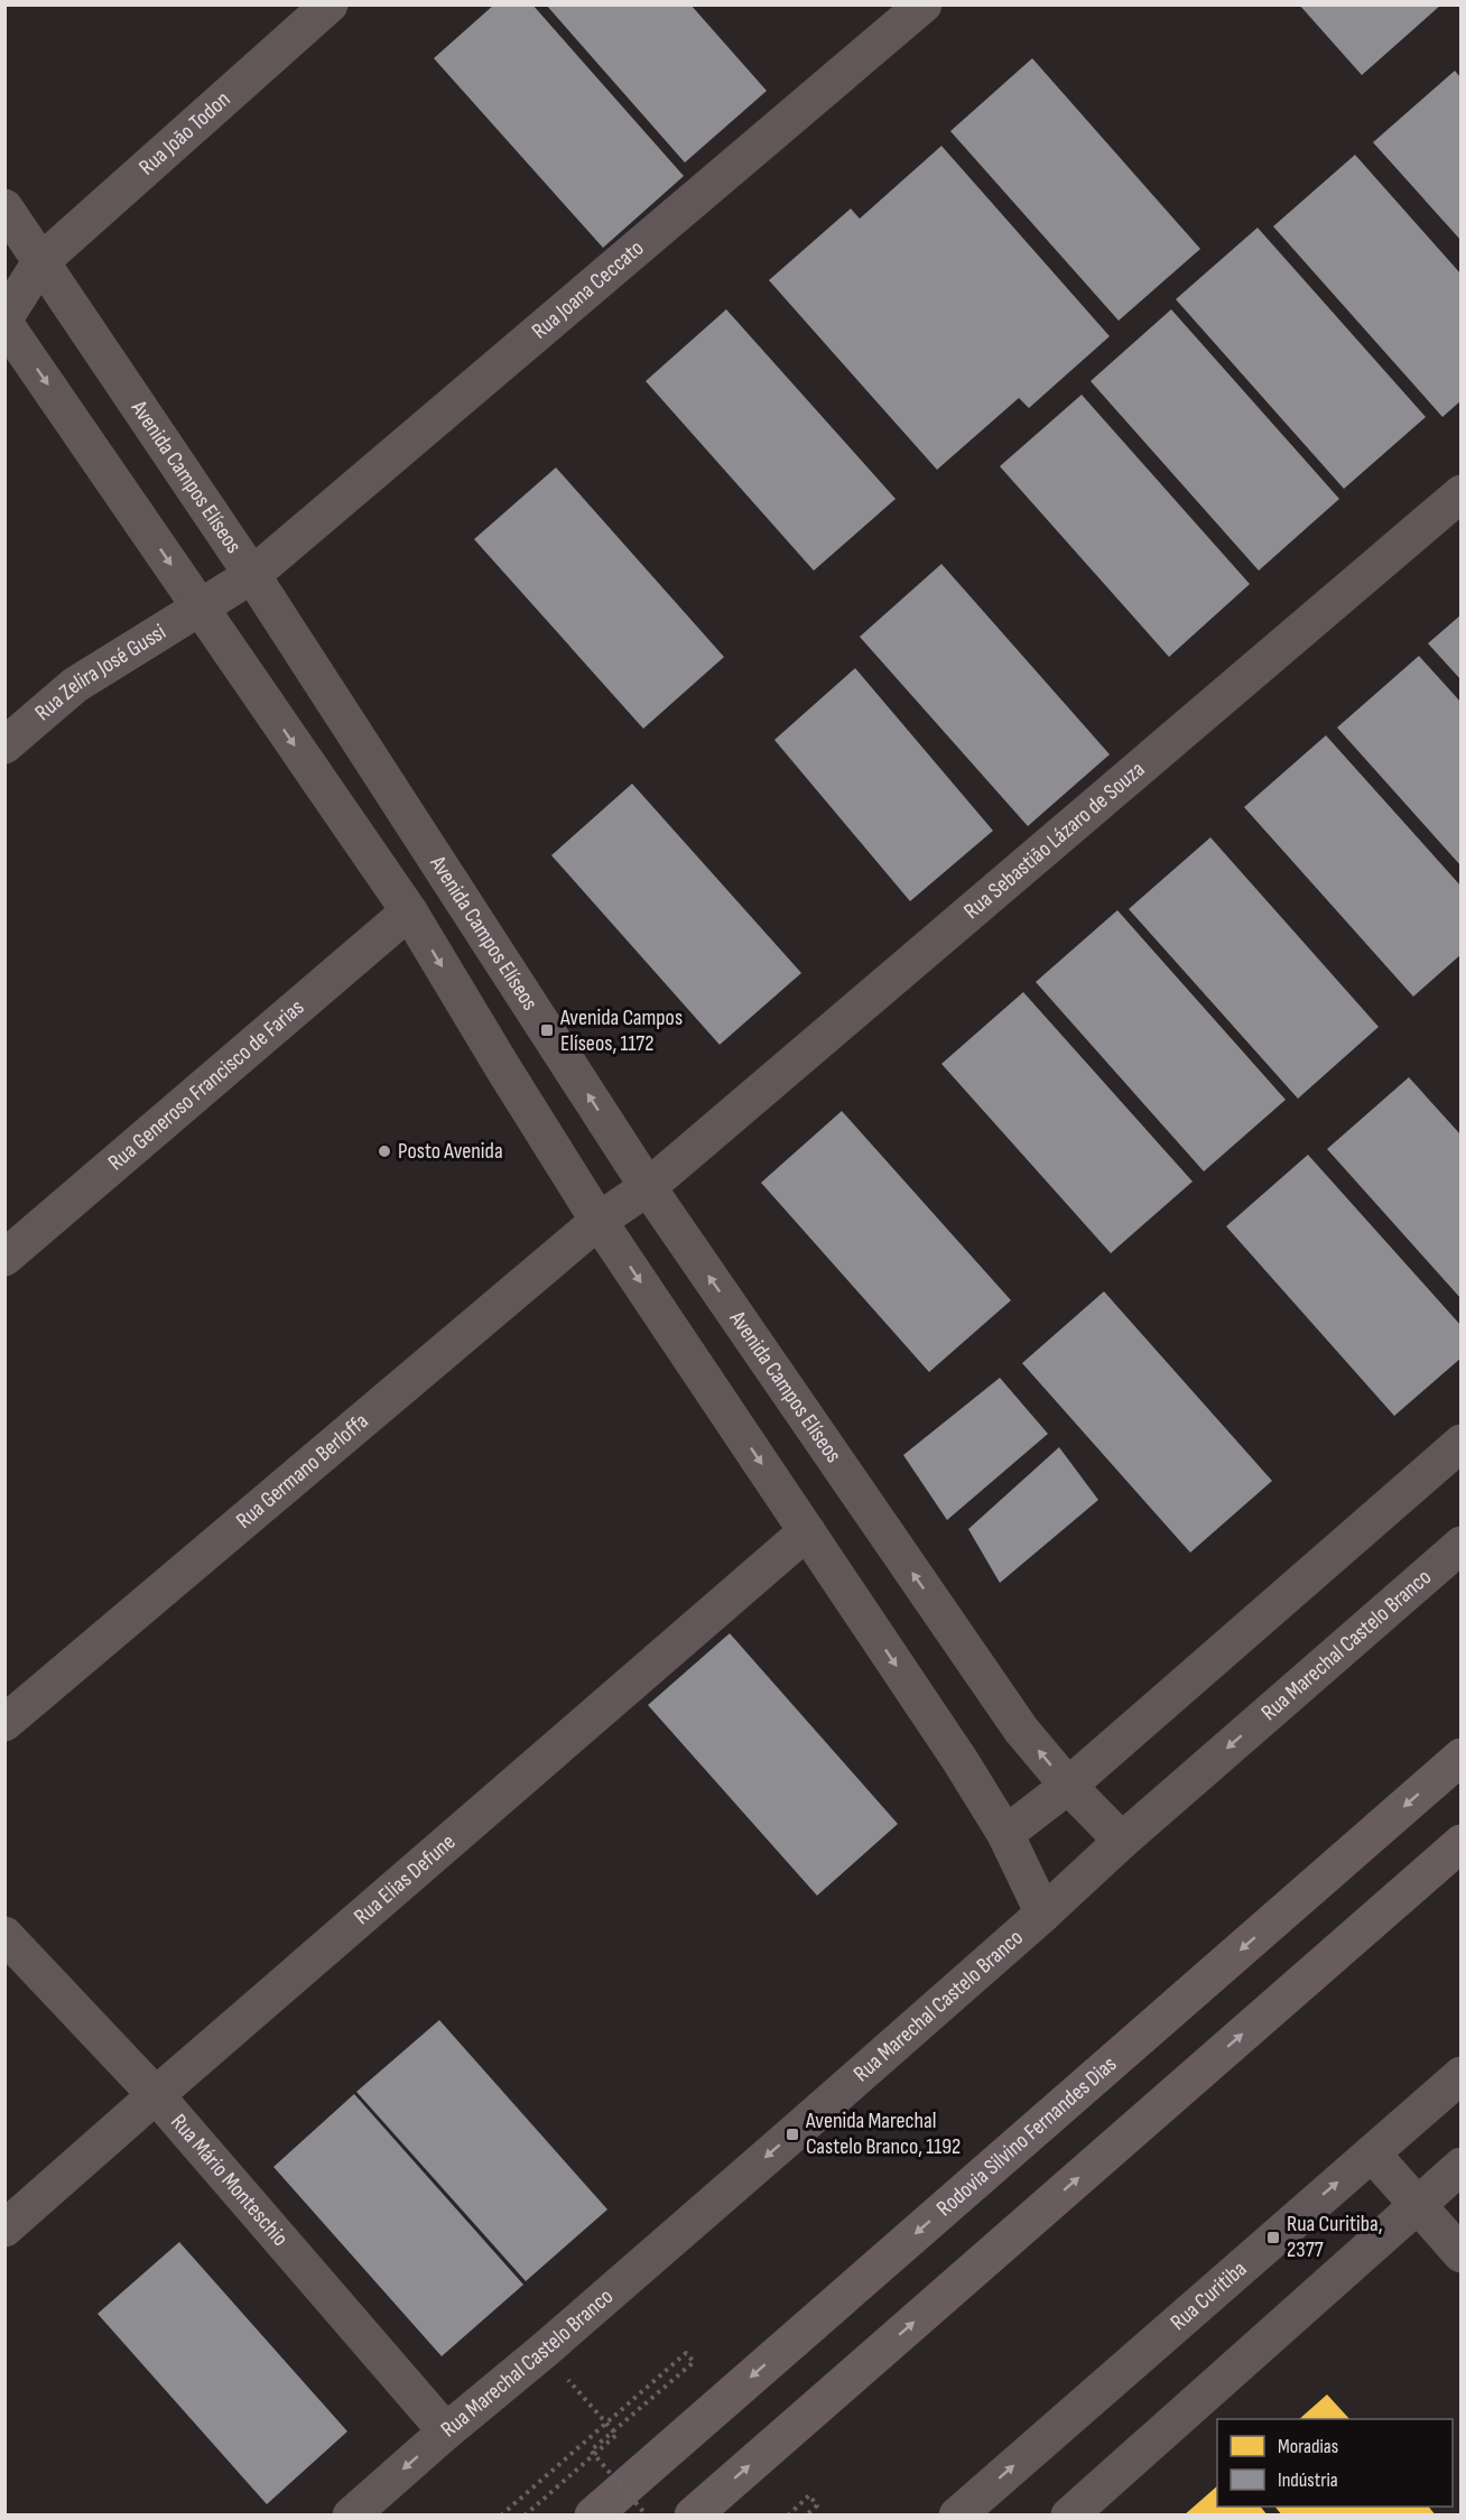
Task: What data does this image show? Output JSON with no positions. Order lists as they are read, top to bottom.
{
  "streets": {
    "highway": ["Rodovia Silvino Fernandes Dias"],
    "street": [
      "Rua João Todon",
      "Rua Joana Ceccato",
      "Avenida Campos Elíseos",
      "Rua Zelira José Gussi",
      "Rua Sebastião Lázaro de Souza",
      "Rua Generoso Francisco de Farias",
      "Rua Germano Berloffa",
      "Rua Marechal Castelo Branco",
      "Rua Elias Defune",
      "Rua Mário Monteschio",
      "Rua Curitiba"
    ]
  },
  "crossings": [
    ["Rua João Todon", "Avenida Campos Elíseos"],
    ["Rua Joana Ceccato", "Avenida Campos Elíseos"],
    ["Rua Joana Ceccato", "Rua Zelira José Gussi"],
    ["Avenida Campos Elíseos", "Rua Sebastião Lázaro de Souza"],
    ["Avenida Campos Elíseos", "Rua Marechal Castelo Branco"],
    ["Rua Sebastião Lázaro de Souza", "Rua Germano Berloffa"],
    ["Rua Marechal Castelo Branco", "Rua Mário Monteschio"],
    ["Rua Elias Defune", "Rua Mário Monteschio"]
  ],
  "places": {
    "transit": ["Avenida Campos Elíseos, 1172", "Avenida Marechal Castelo Branco, 1192", "Rua Curitiba, 2377"],
    "other": ["Posto Avenida"]
  },
  "legend": ["Moradias", "Indústria"]
}
